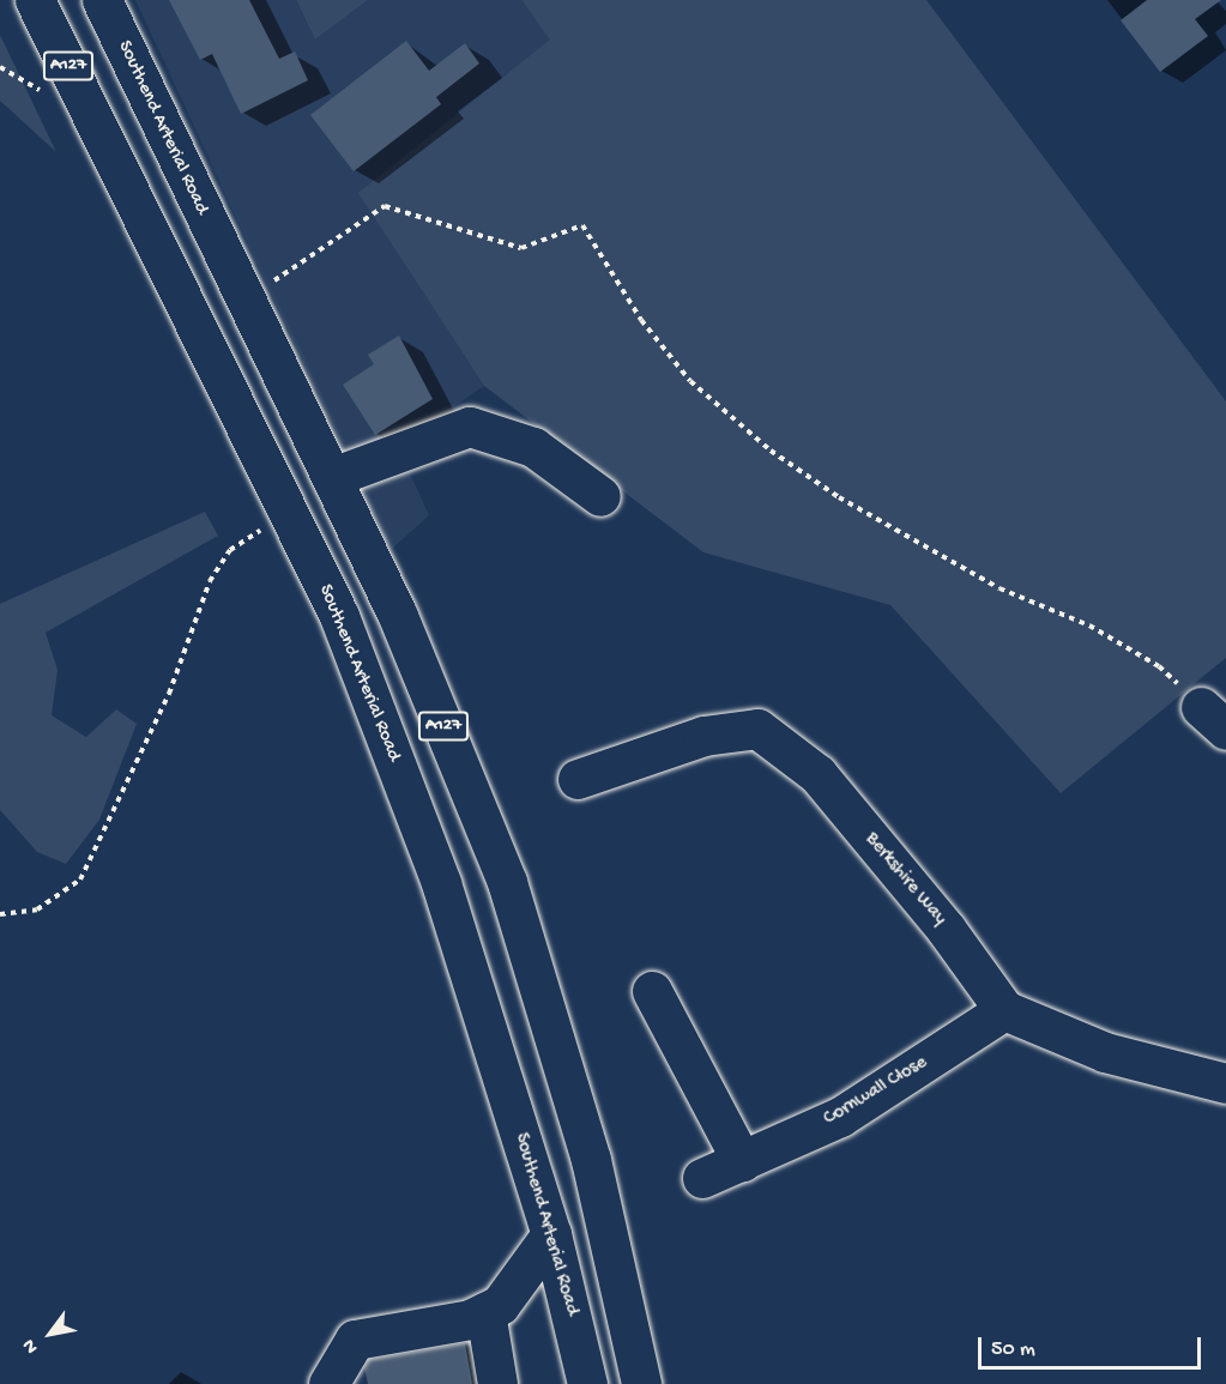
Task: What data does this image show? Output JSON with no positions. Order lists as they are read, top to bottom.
{
  "streets": {
    "main road": [
      "A127",
      "Southend Arterial Road",
      "Berkshire Way",
      "Cornwall Close"
    ]
  },
  "crossings": [
    ["Berkshire Way", "Cornwall Close"]
  ],
  "scale_bar": "50 m",
  "north": "bottom left"
}
